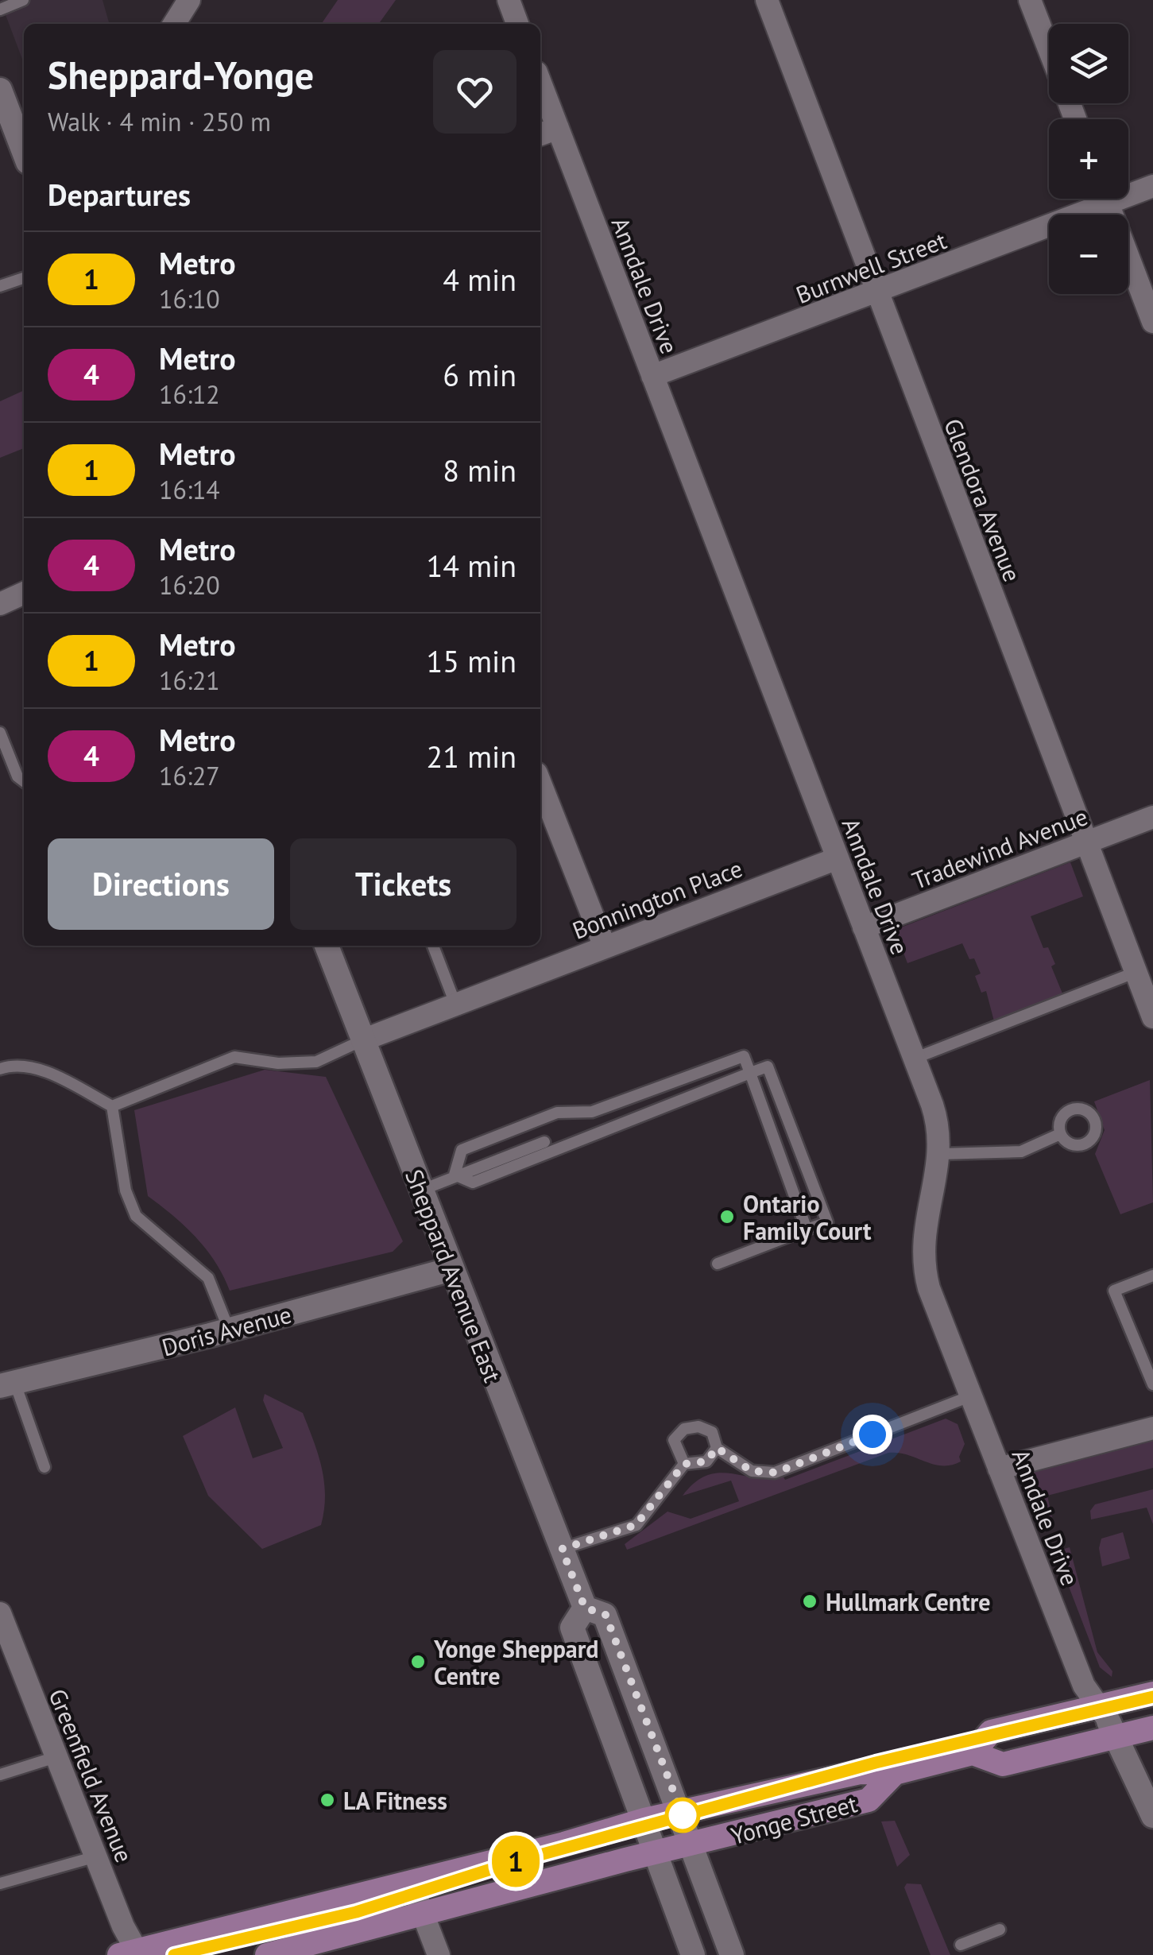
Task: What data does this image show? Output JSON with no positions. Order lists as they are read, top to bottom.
{
  "streets": {
    "main road": ["Sheppard Avenue East", "Doris Avenue", "Yonge Street"],
    "street": [
      "Burnwell Street",
      "Anndale Drive",
      "Glendora Avenue",
      "Tradewind Avenue",
      "Bonnington Place",
      "Greenfield Avenue"
    ]
  },
  "crossings": [
    ["Burnwell Street", "Anndale Drive"],
    ["Burnwell Street", "Glendora Avenue"],
    ["Anndale Drive", "Tradewind Avenue"],
    ["Anndale Drive", "Bonnington Place"],
    ["Anndale Drive", "Yonge Street"],
    ["Glendora Avenue", "Tradewind Avenue"],
    ["Bonnington Place", "Sheppard Avenue East"],
    ["Sheppard Avenue East", "Doris Avenue"],
    ["Sheppard Avenue East", "Yonge Street"],
    ["Greenfield Avenue", "Yonge Street"]
  ],
  "places": [
    "Ontario Family Court",
    "Hullmark Centre",
    "Yonge Sheppard Centre",
    "LA Fitness"
  ],
  "lines": ["metro line 1"],
  "page": {
    "on_map": "1",
    "map_buttons": ["+", "−"],
    "heading": [
      ["Sheppard-Yonge", "Walk · 4 min · 250 m"],
      "Departures"
    ],
    "list": [
      {
        "mark": "1",
        "name": "Metro",
        "note": "16:10",
        "value": "4 min"
      },
      {
        "mark": "4",
        "name": "Metro",
        "note": "16:12",
        "value": "6 min"
      },
      {
        "mark": "1",
        "name": "Metro",
        "note": "16:14",
        "value": "8 min"
      },
      {
        "mark": "4",
        "name": "Metro",
        "note": "16:20",
        "value": "14 min"
      },
      {
        "mark": "1",
        "name": "Metro",
        "note": "16:21",
        "value": "15 min"
      },
      {
        "mark": "4",
        "name": "Metro",
        "note": "16:27",
        "value": "21 min"
      }
    ],
    "buttons": ["Directions", "Tickets"]
  }
}
